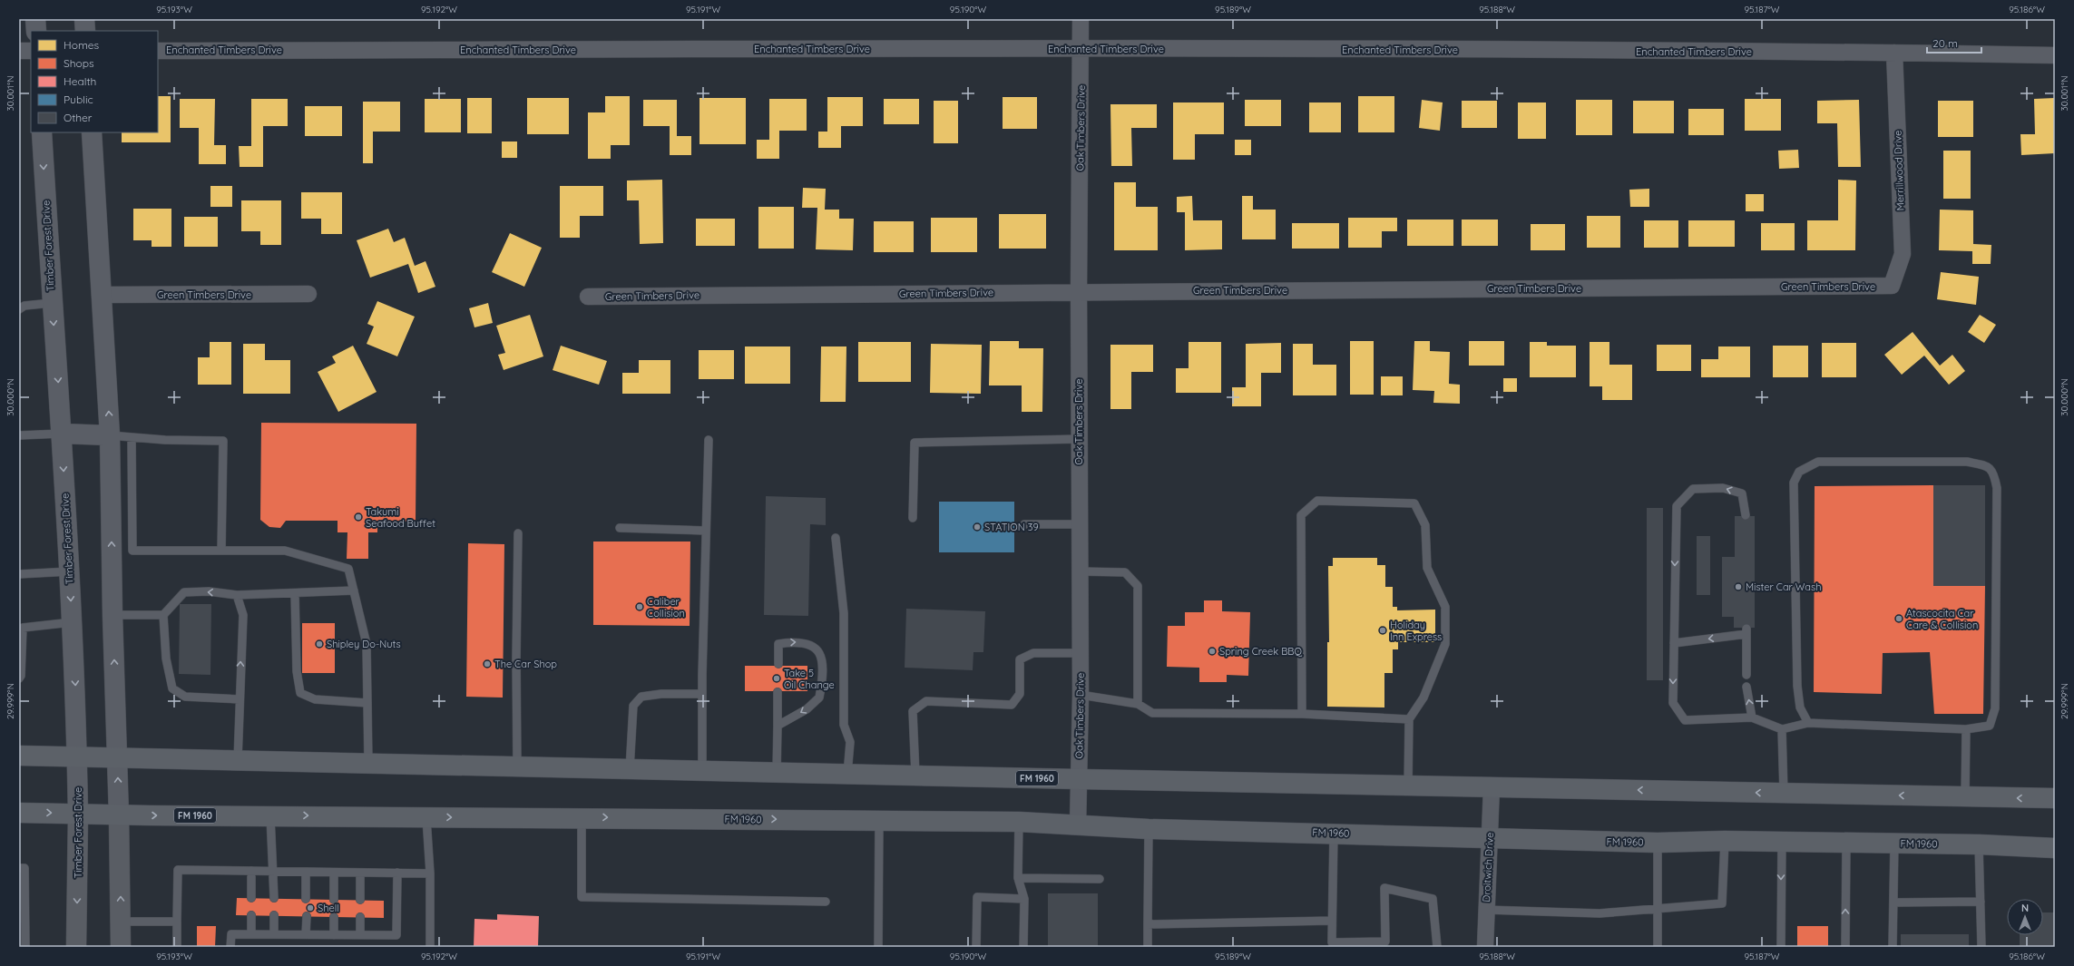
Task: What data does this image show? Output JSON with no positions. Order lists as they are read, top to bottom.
{
  "streets": {
    "main road": ["Timber Forest Drive", "FM 1960"],
    "street": [
      "Enchanted Timbers Drive",
      "Oak Timbers Drive",
      "Merrillwood Drive",
      "Green Timbers Drive",
      "Droitwich Drive"
    ]
  },
  "crossings": [
    ["Enchanted Timbers Drive", "Oak Timbers Drive"],
    ["Enchanted Timbers Drive", "Merrillwood Drive"],
    ["Oak Timbers Drive", "Green Timbers Drive"],
    ["Oak Timbers Drive", "FM 1960"],
    ["Merrillwood Drive", "Green Timbers Drive"],
    ["Timber Forest Drive", "FM 1960"],
    ["FM 1960", "Droitwich Drive"]
  ],
  "places": [
    "Takumi Seafood Buffet",
    "STATION 39",
    "Mister Car Wash",
    "Caliber Collision",
    "Atascocita Car Care & Collision",
    "Holiday Inn Express",
    "Shipley Do-Nuts",
    "Spring Creek BBQ",
    "The Car Shop",
    "Take 5 Oil Change",
    "Shell"
  ],
  "legend": [
    "Homes",
    "Shops",
    "Health",
    "Public",
    "Other"
  ],
  "scale_bar": "20 m",
  "north": "top",
  "coordinates": [
    "95.193°W",
    "95.192°W",
    "95.191°W",
    "95.190°W",
    "95.189°W",
    "95.188°W",
    "95.187°W",
    "95.186°W",
    "30.001°N",
    "30.000°N",
    "29.999°N"
  ]
}
